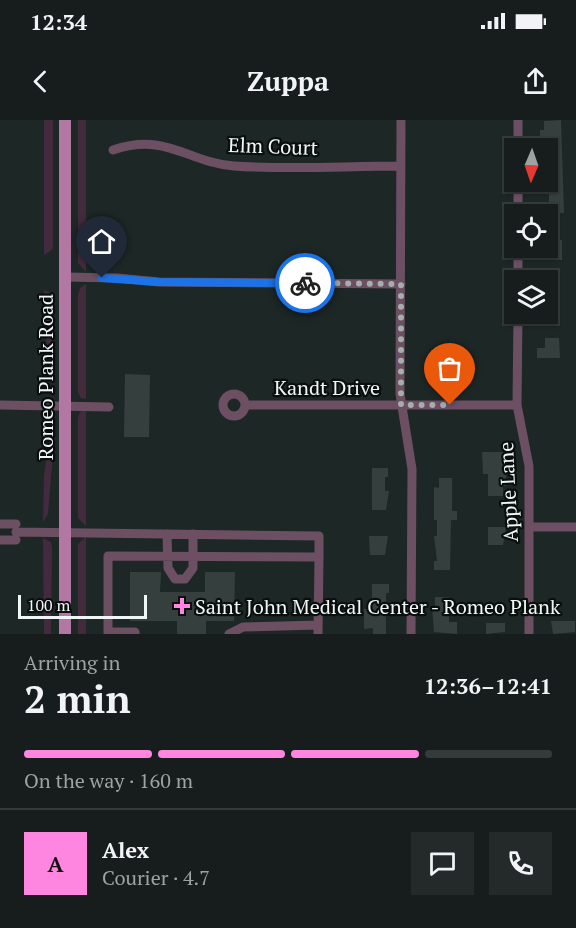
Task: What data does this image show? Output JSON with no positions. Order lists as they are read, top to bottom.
{
  "streets": {
    "main road": ["Romeo Plank Road"],
    "street": ["Elm Court", "Kandt Drive", "Apple Lane"]
  },
  "crossings": [
    ["Kandt Drive", "Apple Lane"]
  ],
  "places": {
    "health": ["Saint John Medical Center - Romeo Plank"]
  },
  "scale_bar": "100 m",
  "north": "bottom",
  "page": {
    "status": "12:34",
    "header": "Zuppa",
    "scale": "100 m",
    "heading": ["2 min", "Arriving in", "12:36–12:41"],
    "panel": ["Alex", "Courier · 4.7"],
    "bar": "On the way · 160 m",
    "round": "A"
  }
}
